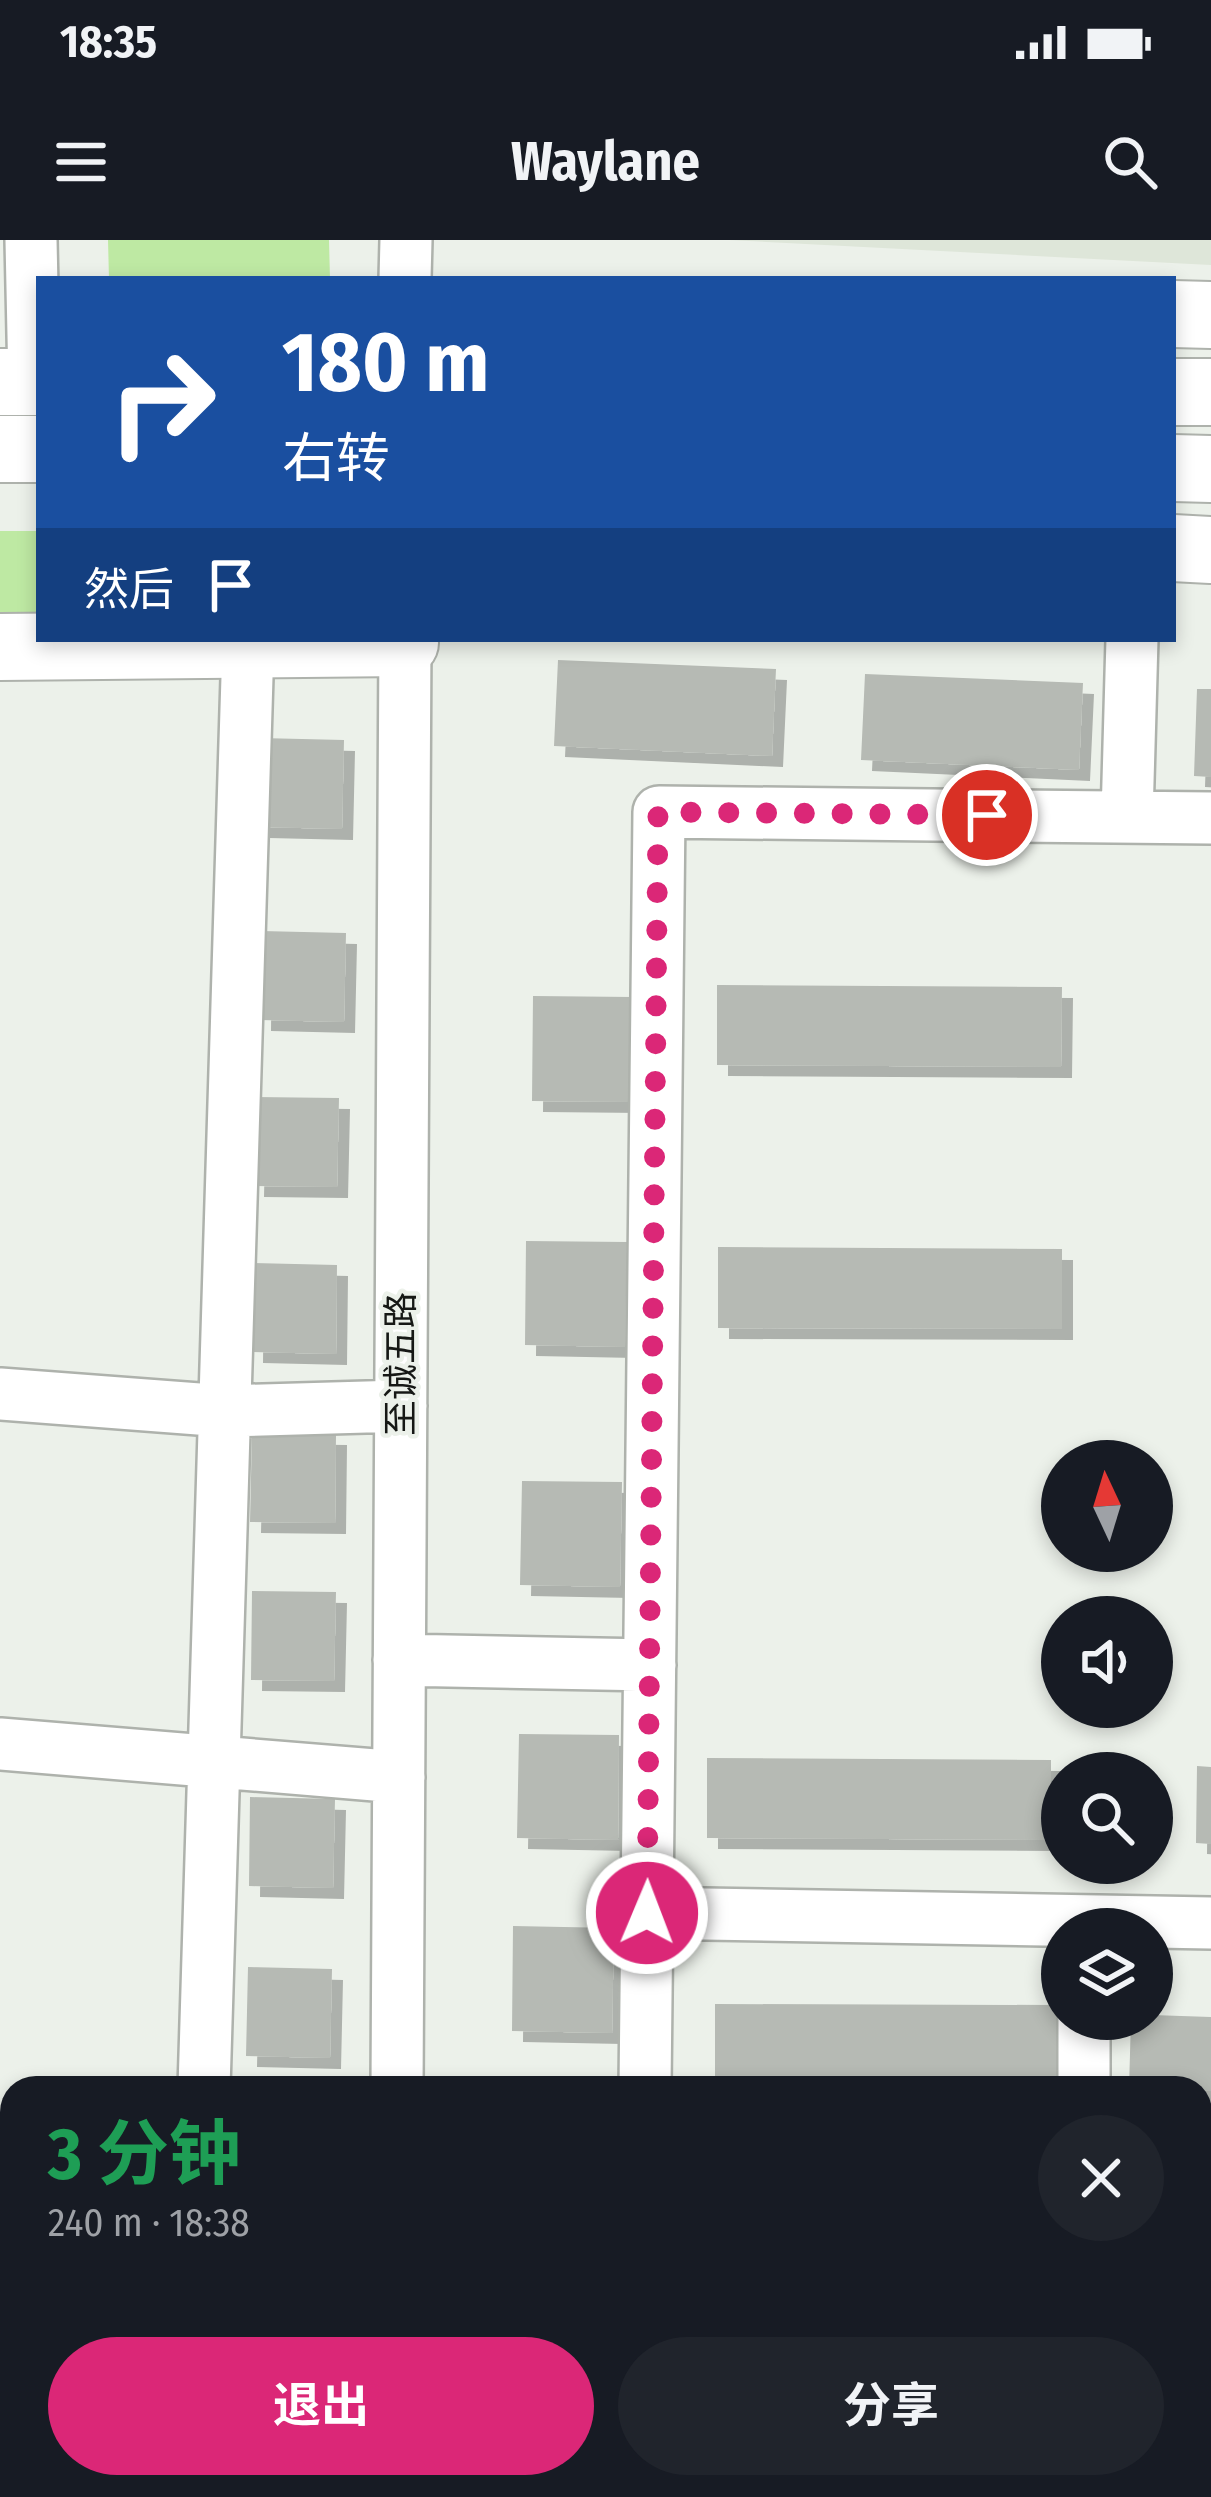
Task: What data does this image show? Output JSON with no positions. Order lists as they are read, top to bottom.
{
  "streets": {
    "street": ["至诚五路"]
  },
  "north": "top",
  "page": {
    "status": "18:35",
    "header": "Waylane",
    "turn": ["180 m", "右转"],
    "then": "然后",
    "heading": ["3 分钟", "240 m · 18:38"],
    "buttons": ["退出", "分享"]
  }
}
